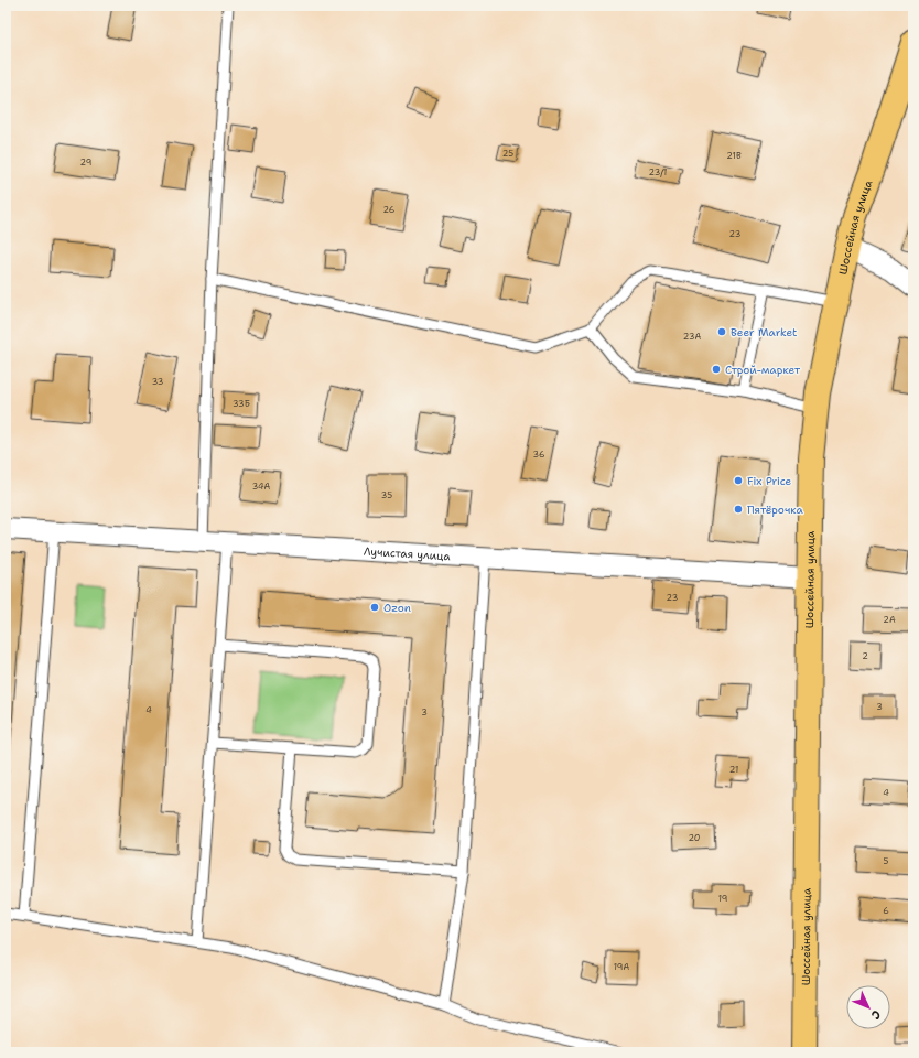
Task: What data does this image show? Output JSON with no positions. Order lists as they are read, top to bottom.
{
  "streets": {
    "main road": ["Шоссейная улица"],
    "street": ["Лучистая улица"]
  },
  "crossings": [
    ["Шоссейная улица", "Лучистая улица"]
  ],
  "places": [
    "Beer Market",
    "Строй-маркет",
    "Fix Price",
    "Пятёрочка",
    "Ozon"
  ],
  "house_numbers": [
    "25",
    "21В",
    "29",
    "23/1",
    "26",
    "23",
    "23А",
    "33",
    "33Б",
    "36",
    "34А",
    "35",
    "23",
    "2А",
    "2",
    "3",
    "4",
    "3",
    "21",
    "4",
    "20",
    "5",
    "19",
    "6",
    "19А"
  ],
  "north": "bottom right"
}
